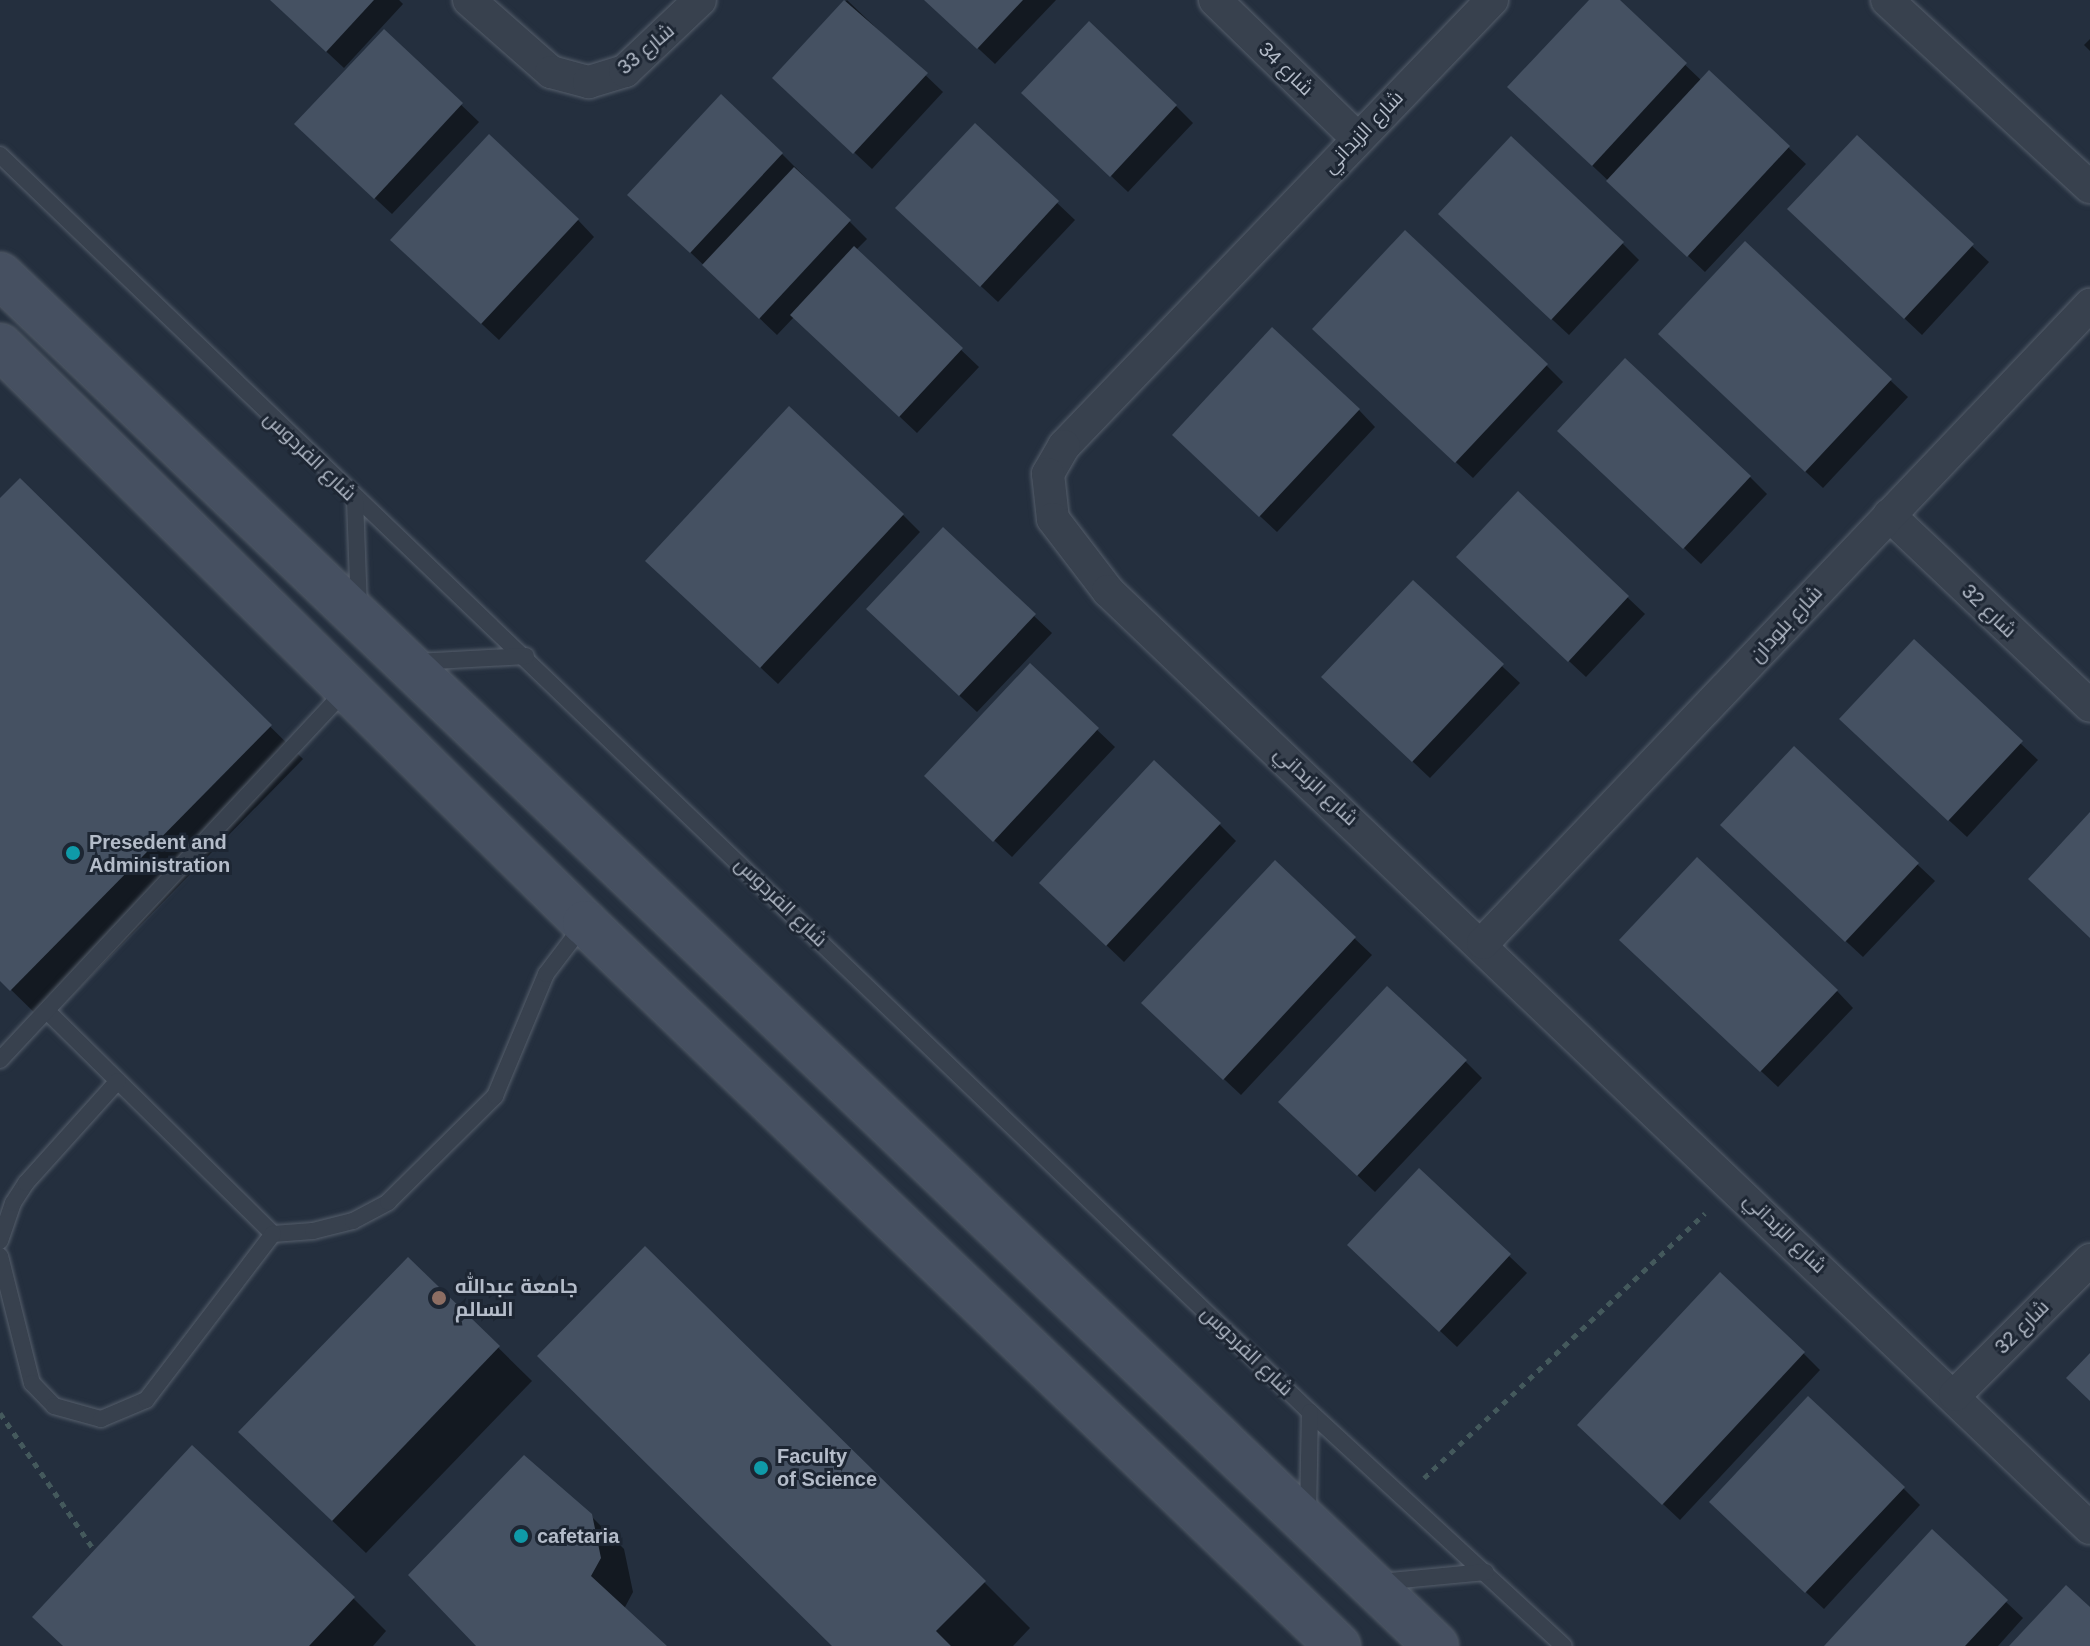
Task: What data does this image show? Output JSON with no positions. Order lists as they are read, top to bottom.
{
  "streets": {
    "street": [
      "شارع 33",
      "شارع 34",
      "شارع الزبداني",
      "شارع 32",
      "شارع بلودان"
    ],
    "lane": ["شارع الفردوس"]
  },
  "crossings": [
    ["شارع 34", "شارع الزبداني"],
    ["شارع الزبداني", "شارع 32"],
    ["شارع الزبداني", "شارع بلودان"],
    ["شارع 32", "شارع بلودان"]
  ],
  "places": [
    "Presedent and Administration",
    "جامعة عبدالله السالم",
    "Faculty of Science",
    "cafetaria"
  ]
}
